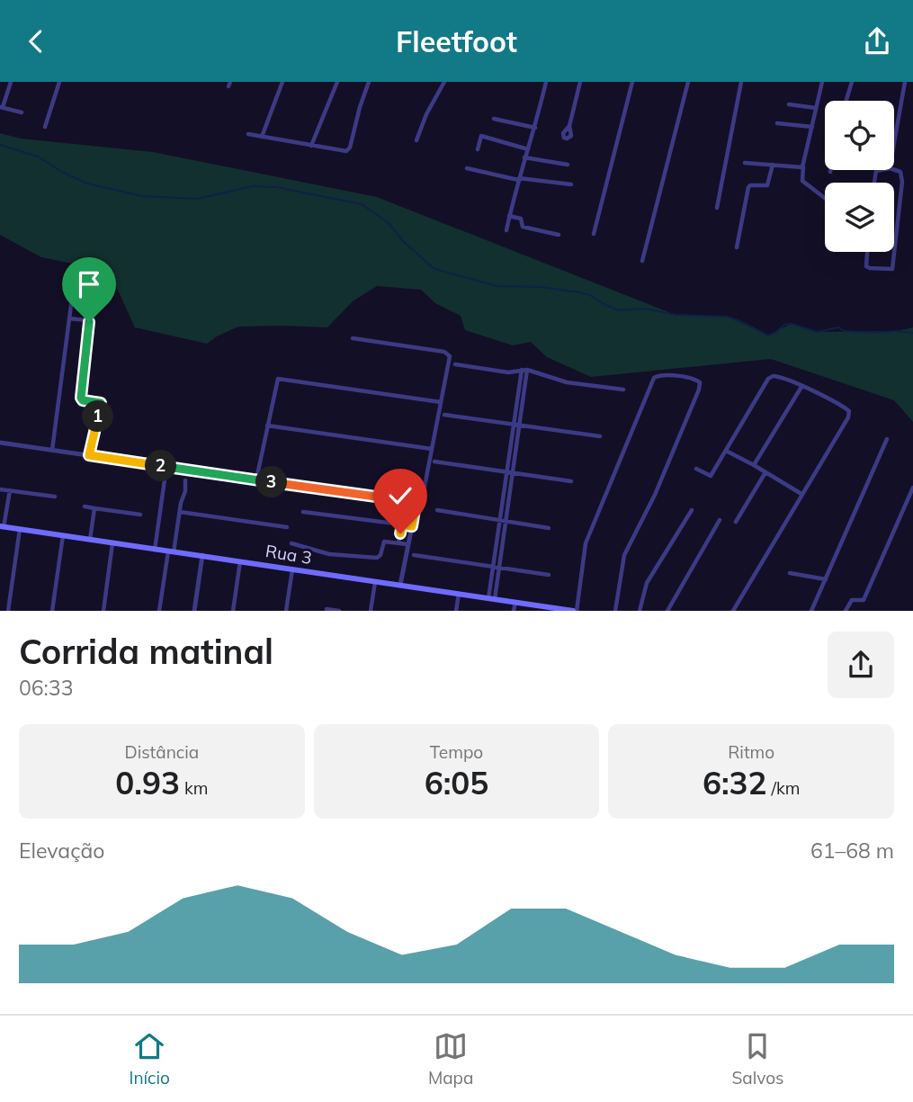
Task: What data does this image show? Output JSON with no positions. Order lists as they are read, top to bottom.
{
  "streets": {
    "main road": ["Rua 3"]
  },
  "page": {
    "header": "Fleetfoot",
    "pins": ["1", "2", "3"],
    "heading": ["Corrida matinal", "06:33"],
    "stats": [
      ["Distância", "0.93 km"],
      ["Tempo", "6:05"],
      ["Ritmo", "6:32 /km"]
    ],
    "chart": ["Elevação", "61–68 m"],
    "tabs": ["Início", "Mapa", "Salvos"]
  }
}
